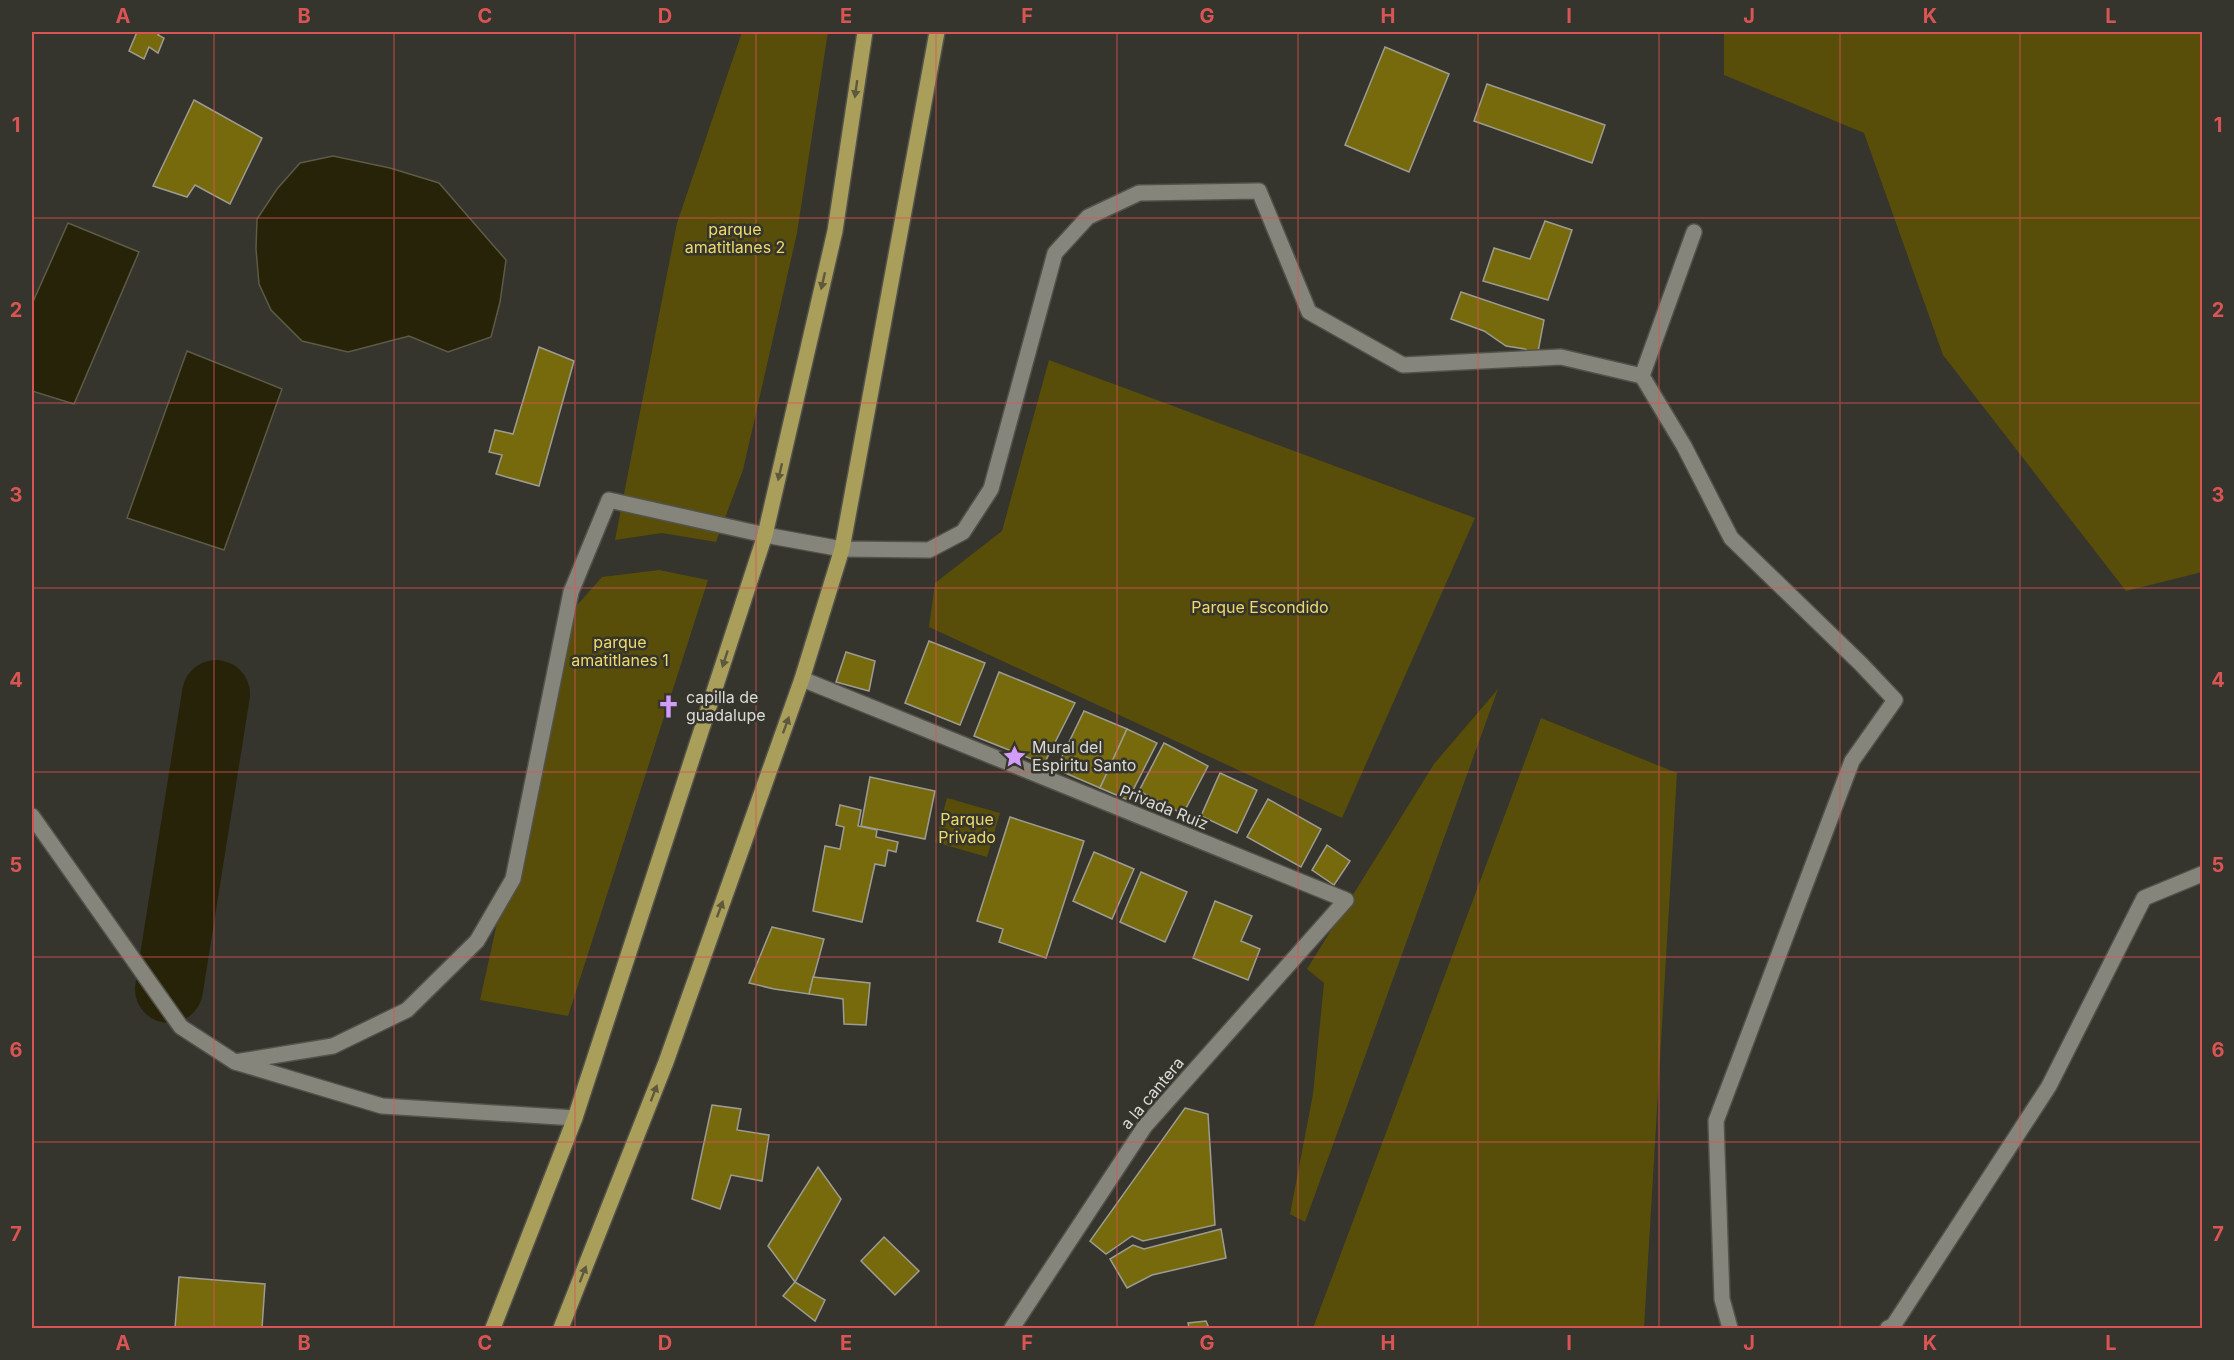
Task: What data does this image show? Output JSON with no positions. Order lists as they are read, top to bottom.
{
  "streets": {
    "street": ["Privada Ruiz", "a la cantera"]
  },
  "crossings": [
    ["Privada Ruiz", "a la cantera"]
  ],
  "parks": [
    "parque amatitlanes 2",
    "Parque Escondido",
    "parque amatitlanes 1",
    "Parque Privado"
  ],
  "places": {
    "church": ["capilla de guadalupe"],
    "place": ["Mural del Espiritu Santo"]
  },
  "grid": {
    "columns": [
      "A",
      "B",
      "C",
      "D",
      "E",
      "F",
      "G",
      "H",
      "I",
      "J",
      "K",
      "L"
    ],
    "rows": [
      "1",
      "2",
      "3",
      "4",
      "5",
      "6",
      "7"
    ]
  }
}
